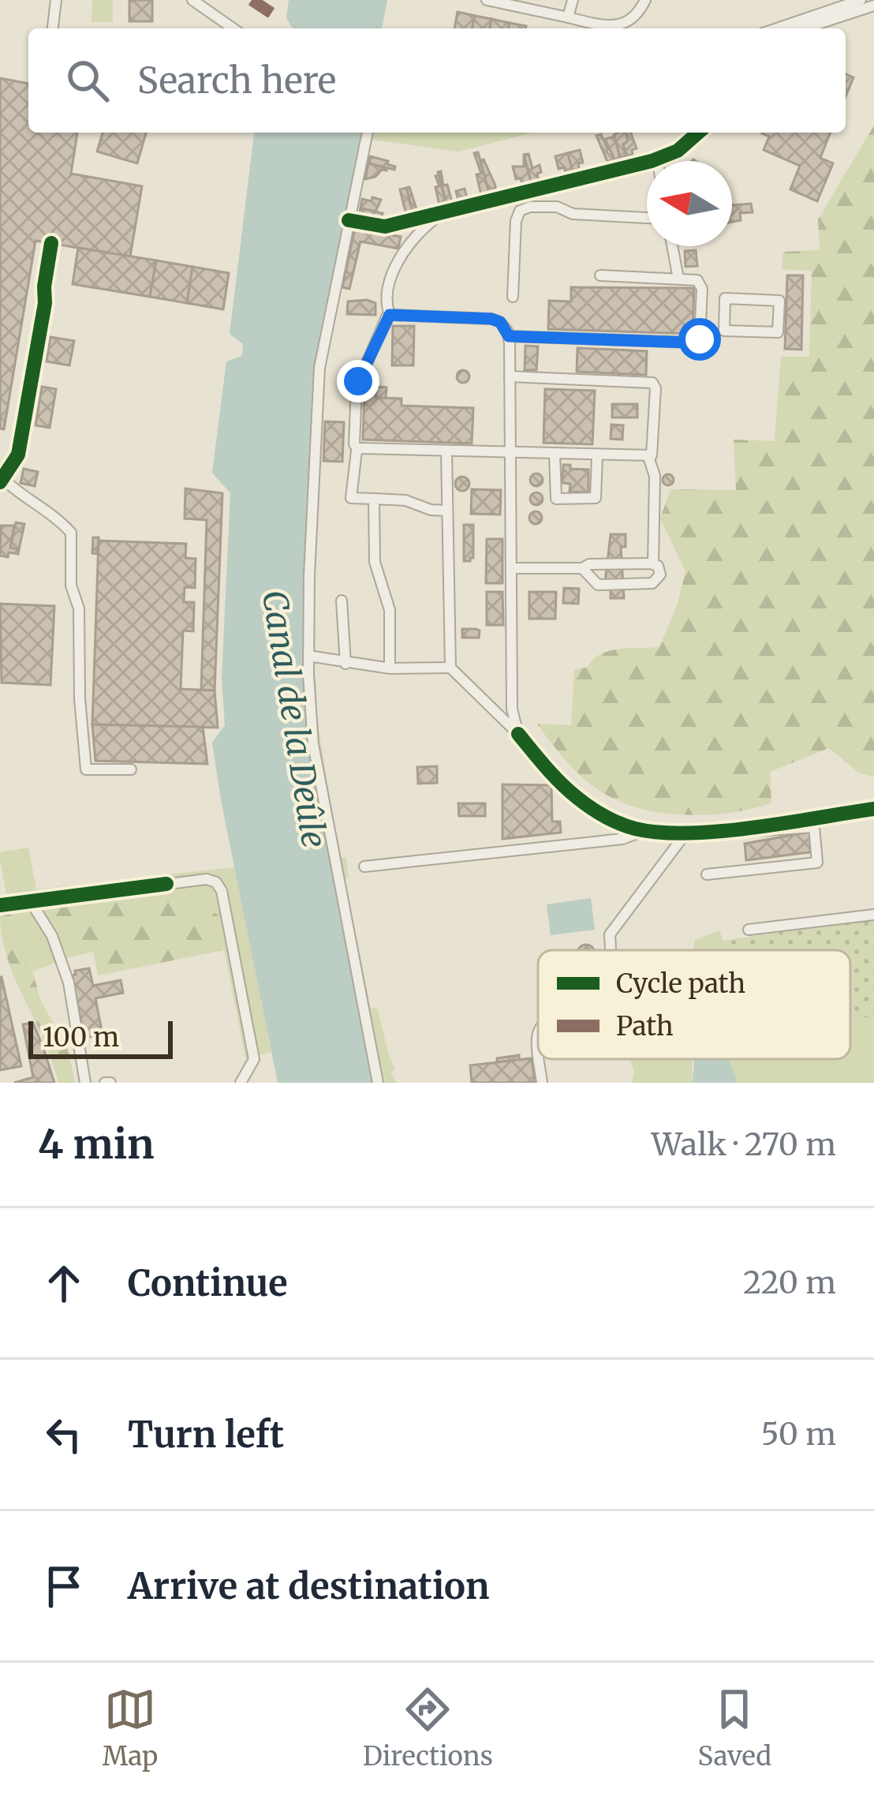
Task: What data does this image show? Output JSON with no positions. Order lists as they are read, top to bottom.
{
  "water": ["Canal de la Deûle"],
  "legend": ["Cycle path", "Path"],
  "scale_bar": "100 m",
  "north": "left",
  "page": {
    "search": "Search here",
    "scale": "100 m",
    "heading": ["4 min", "Walk · 270 m"],
    "list": [
      ["Continue", "220 m"],
      ["Turn left", "50 m"],
      "Arrive at destination"
    ],
    "nav": ["Map", "Directions", "Saved"]
  }
}
